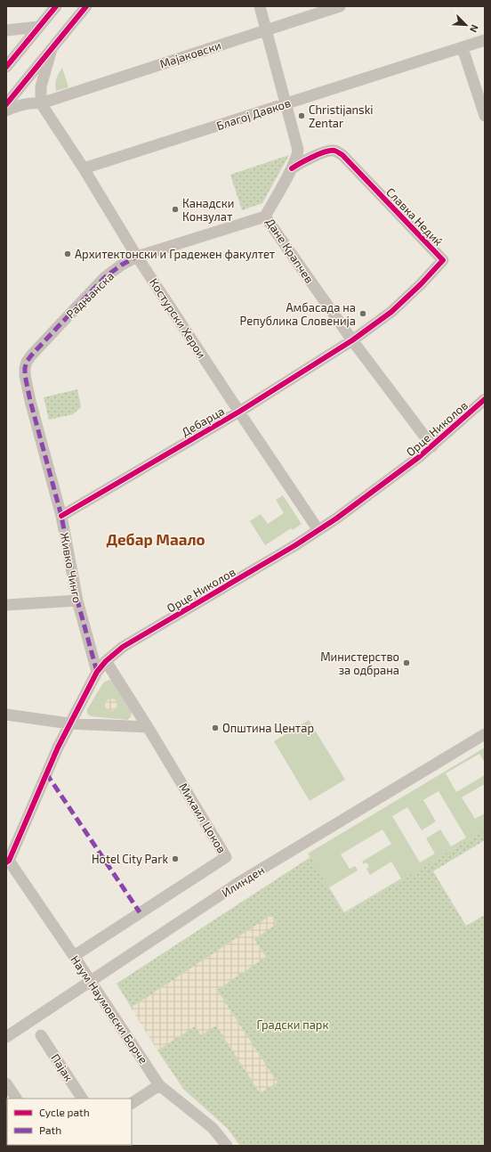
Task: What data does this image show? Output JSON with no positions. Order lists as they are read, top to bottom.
{
  "streets": {
    "street": [
      "Мајаковски",
      "Благој Давков",
      "Славка Недиќ",
      "Дане Крапчев",
      "Радњанска",
      "Костурски Херои",
      "Дебарца",
      "Орце Николов",
      "Живко Чинго",
      "Михаил Цоков",
      "Илинден",
      "Наум Наумовски Борче",
      "Пајак"
    ]
  },
  "crossings": [
    ["Мајаковски", "Дане Крапчев"],
    ["Мајаковски", "Костурски Херои"],
    ["Благој Давков", "Дане Крапчев"],
    ["Благој Давков", "Костурски Херои"],
    ["Славка Недиќ", "Дане Крапчев"],
    ["Славка Недиќ", "Дебарца"],
    ["Дане Крапчев", "Радњанска"],
    ["Дане Крапчев", "Дебарца"],
    ["Дане Крапчев", "Орце Николов"],
    ["Радњанска", "Костурски Херои"],
    ["Радњанска", "Живко Чинго"],
    ["Костурски Херои", "Дебарца"],
    ["Костурски Херои", "Орце Николов"],
    ["Дебарца", "Живко Чинго"],
    ["Орце Николов", "Живко Чинго"],
    ["Орце Николов", "Михаил Цоков"],
    ["Орце Николов", "Наум Наумовски Борче"],
    ["Михаил Цоков", "Наум Наумовски Борче"],
    ["Илинден", "Наум Наумовски Борче"]
  ],
  "districts": ["Дебар Маало"],
  "parks": ["Градски парк"],
  "places": [
    "Christijanski Zentar",
    "Канадски Конзулат",
    "Архитектонски и Градежен факултет",
    "Амбасада на Република Словенија",
    "Министерство за одбрана",
    "Општина Центар",
    "Hotel City Park"
  ],
  "legend": ["Cycle path", "Path"],
  "north": "bottom right"
}
